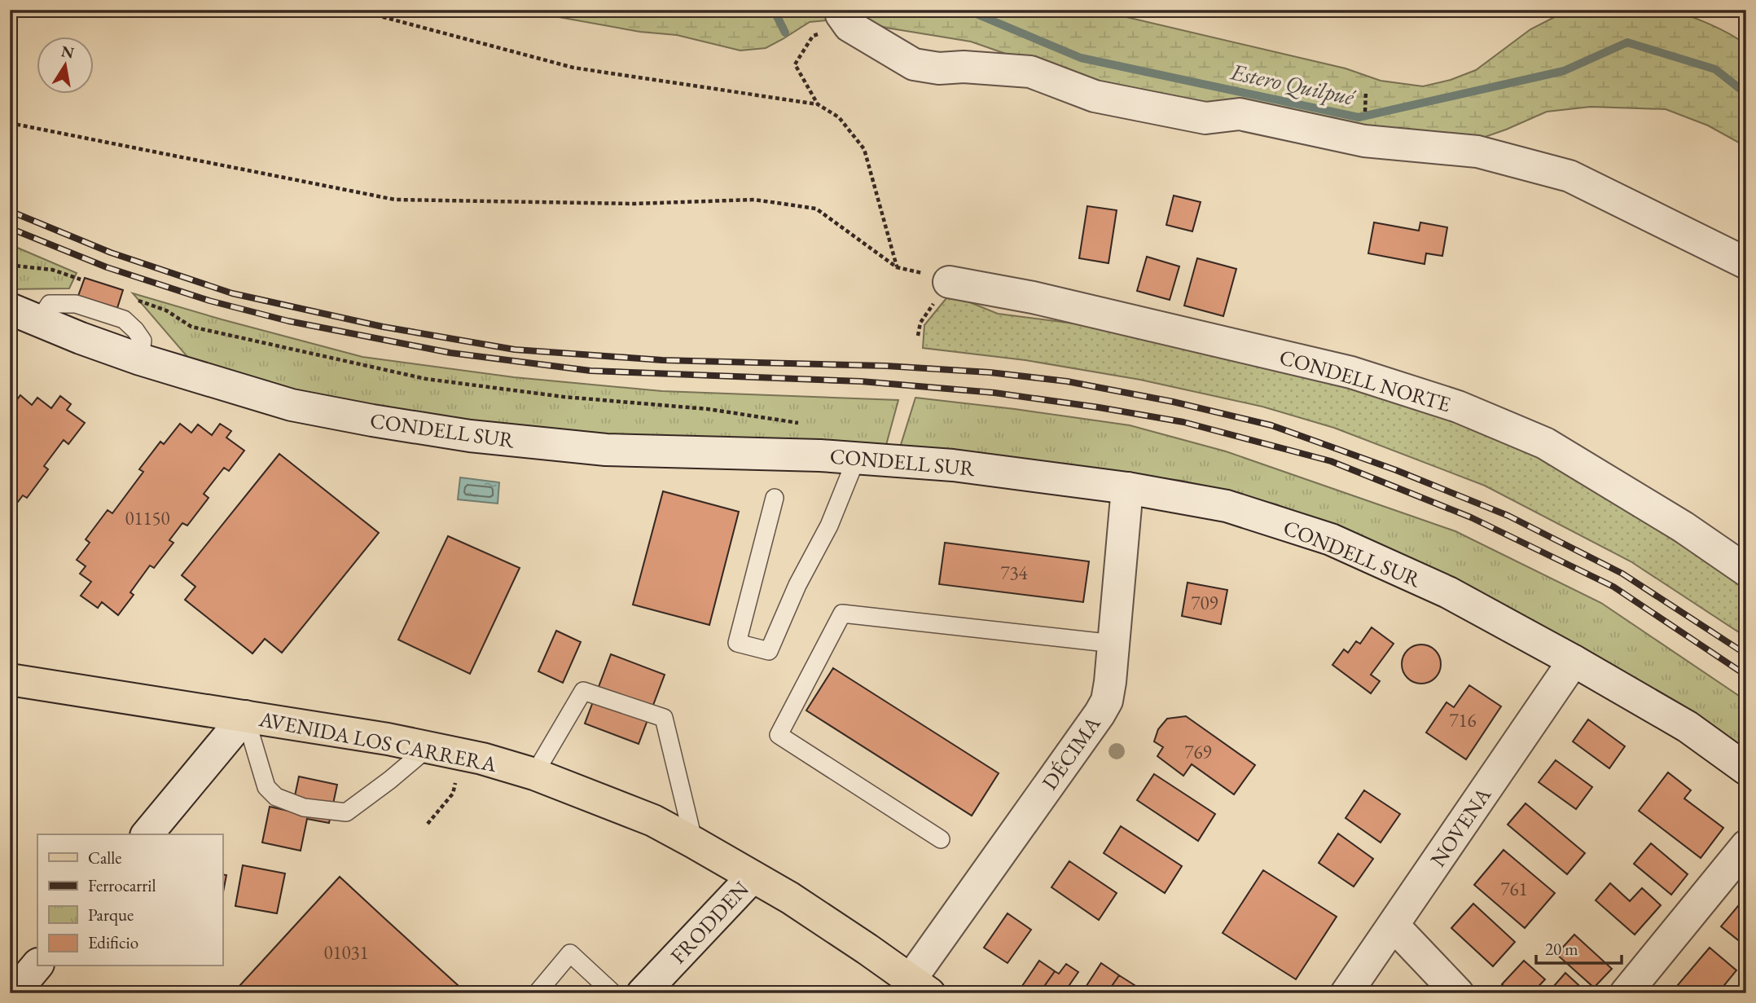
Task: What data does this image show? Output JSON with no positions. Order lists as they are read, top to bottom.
{
  "streets": {
    "main road": ["AVENIDA LOS CARRERA"],
    "street": [
      "CONDELL NORTE",
      "CONDELL SUR",
      "DÉCIMA",
      "NOVENA",
      "FRODDEN"
    ]
  },
  "crossings": [
    ["CONDELL SUR", "DÉCIMA"],
    ["CONDELL SUR", "NOVENA"],
    ["AVENIDA LOS CARRERA", "DÉCIMA"],
    ["AVENIDA LOS CARRERA", "FRODDEN"]
  ],
  "water": ["Estero Quilpué"],
  "house_numbers": [
    "01150",
    "734",
    "709",
    "716",
    "769",
    "761",
    "01031"
  ],
  "legend": [
    "Calle",
    "Ferrocarril",
    "Parque",
    "Edificio"
  ],
  "scale_bar": "20 m",
  "north": "top"
}
